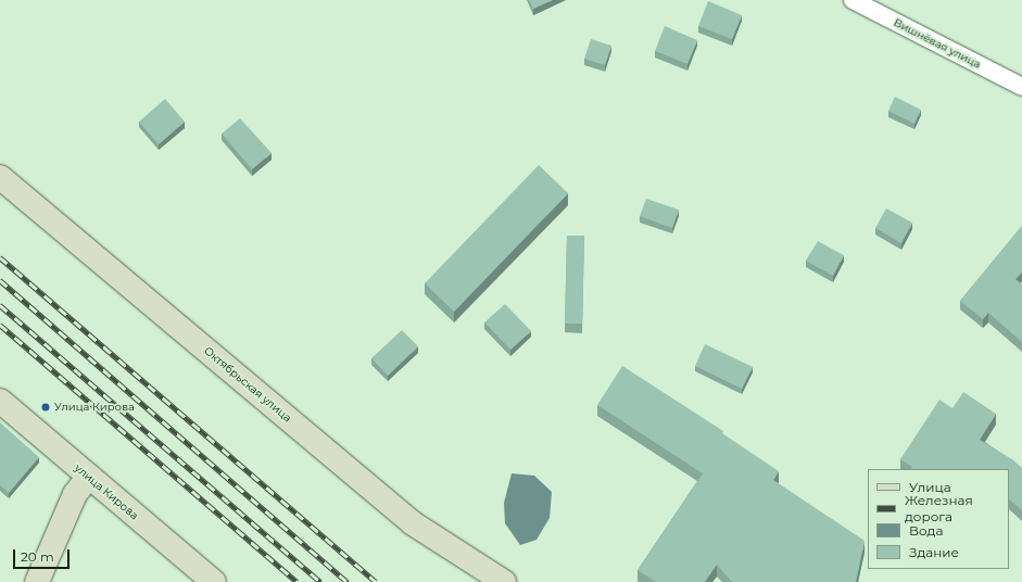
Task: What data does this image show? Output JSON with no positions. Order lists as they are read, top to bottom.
{
  "streets": {
    "street": ["Вишнёвая улица", "Октябрьская улица", "улица Кирова"]
  },
  "places": ["Улица Кирова"],
  "legend": [
    "Улица",
    "Железная дорога",
    "Вода",
    "Здание"
  ],
  "scale_bar": "20 m"
}
